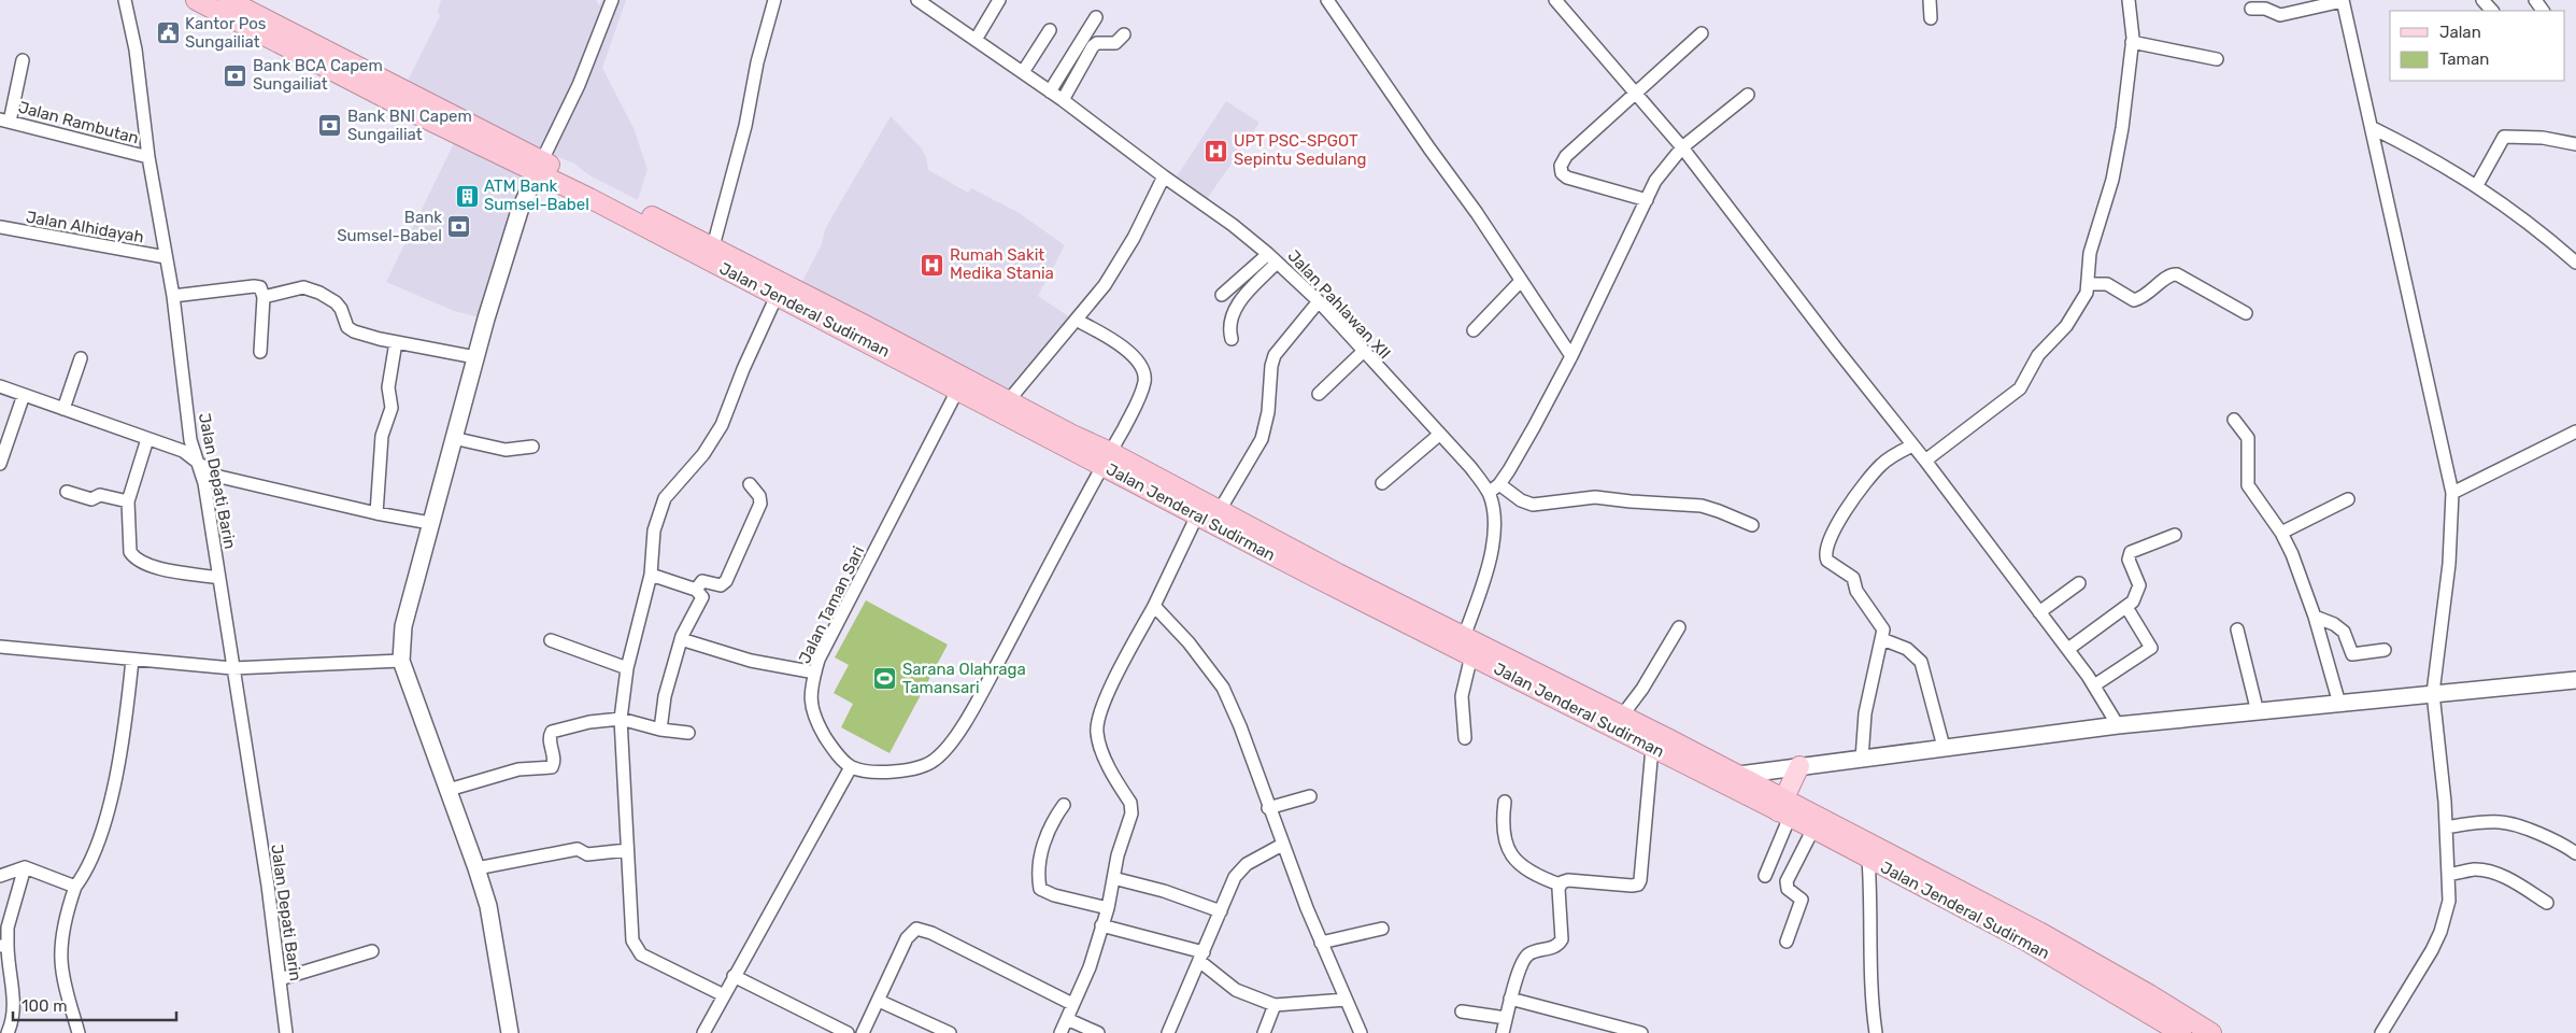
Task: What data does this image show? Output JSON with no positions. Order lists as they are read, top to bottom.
{
  "streets": {
    "highway": ["Jalan Jenderal Sudirman"],
    "street": [
      "Jalan Rambutan",
      "Jalan Alhidayah",
      "Jalan Pahlawan XII",
      "Jalan Depati Barin",
      "Jalan Taman Sari"
    ]
  },
  "crossings": [
    ["Jalan Rambutan", "Jalan Depati Barin"],
    ["Jalan Alhidayah", "Jalan Depati Barin"],
    ["Jalan Pahlawan XII", "Jalan Jenderal Sudirman"],
    ["Jalan Jenderal Sudirman", "Jalan Taman Sari"]
  ],
  "places": {
    "public building": ["Kantor Pos Sungailiat"],
    "bank": ["Bank BCA Capem Sungailiat", "Bank BNI Capem Sungailiat", "Bank Sumsel-Babel"],
    "hospital": ["UPT PSC-SPGOT Sepintu Sedulang", "Rumah Sakit Medika Stania"],
    "building": ["ATM Bank Sumsel-Babel"],
    "sports": ["Sarana Olahraga Tamansari"]
  },
  "legend": ["Jalan", "Taman"],
  "scale_bar": "100 m"
}
